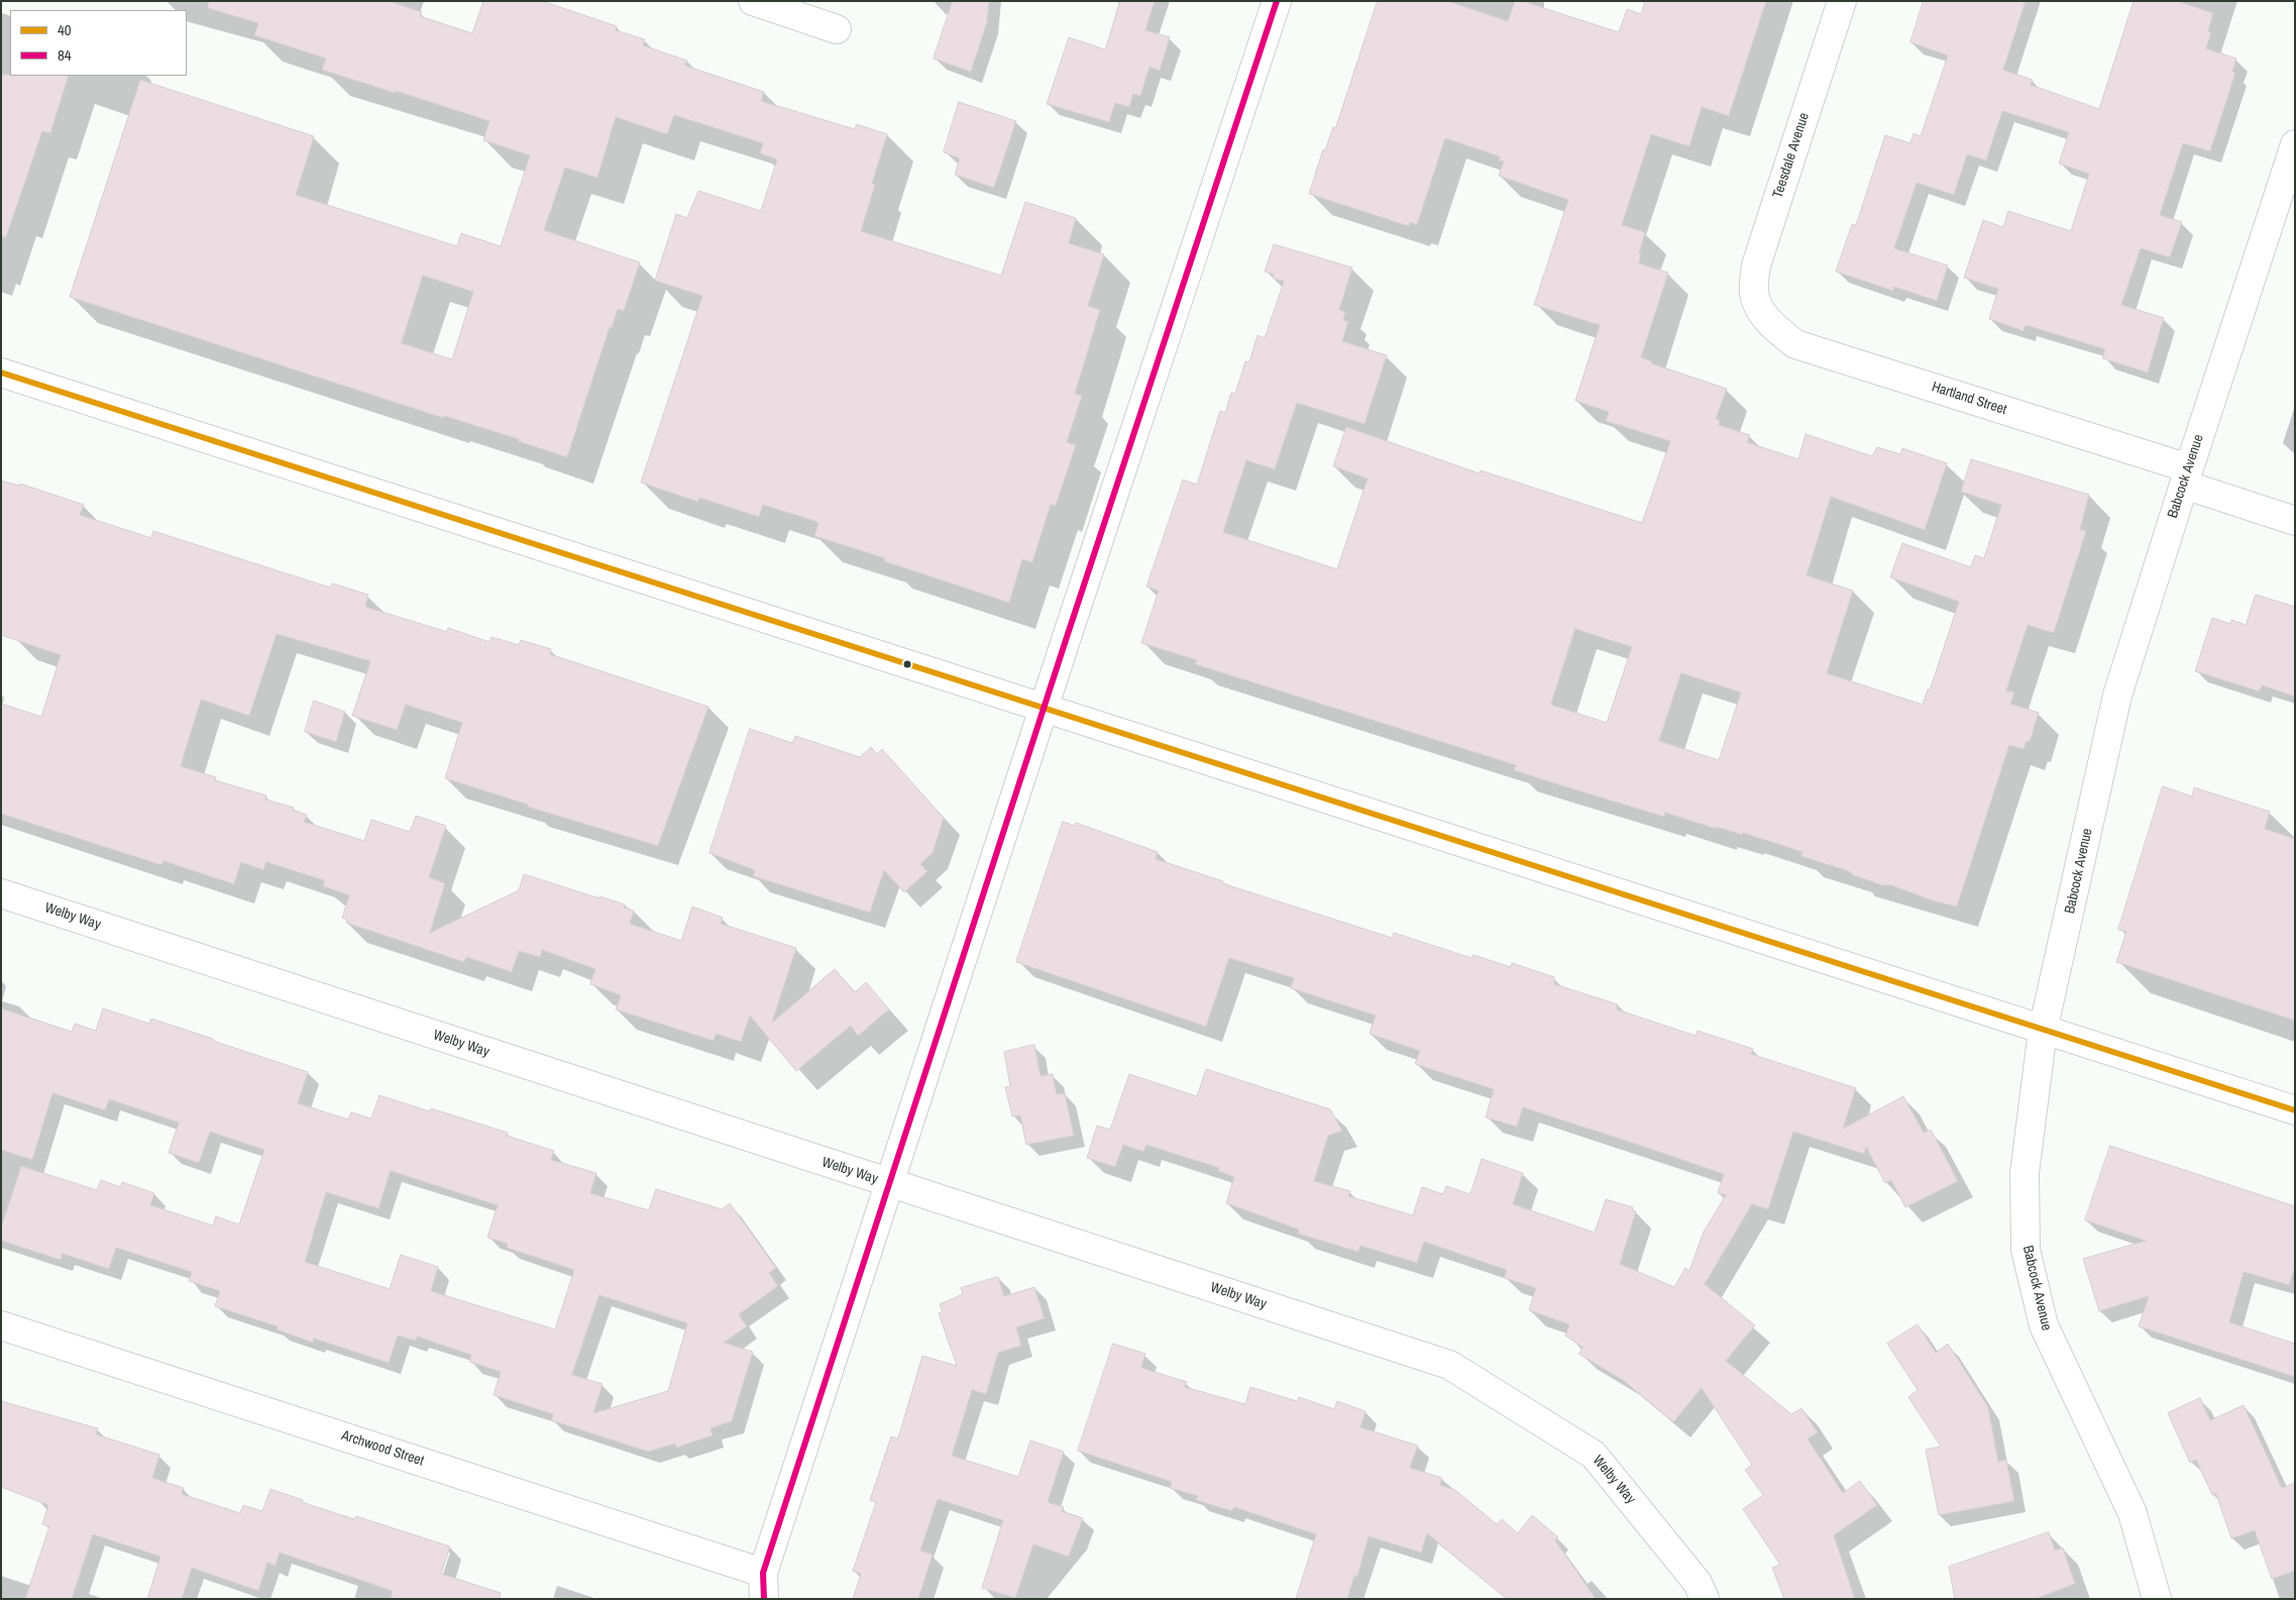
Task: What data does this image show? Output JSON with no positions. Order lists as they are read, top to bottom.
{
  "streets": {
    "street": [
      "Teesdale Avenue",
      "Hartland Street",
      "Babcock Avenue",
      "Welby Way",
      "Archwood Street"
    ]
  },
  "crossings": [
    ["Teesdale Avenue", "Hartland Street"],
    ["Hartland Street", "Babcock Avenue"]
  ],
  "lines": ["transit line 84", "transit line 40"],
  "legend": ["40", "84"]
}
